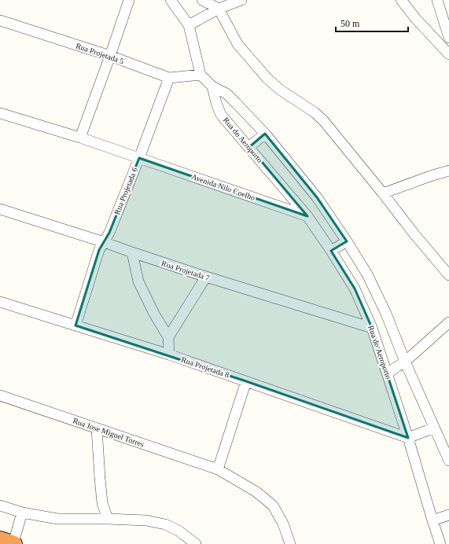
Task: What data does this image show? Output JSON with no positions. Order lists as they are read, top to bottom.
{
  "streets": {
    "street": [
      "Rua Projetada 5",
      "Rua do Aeroporto",
      "Avenida Nilo Coelho",
      "Rua Projetada 6",
      "Rua Projetada 7",
      "Rua Projetada 8",
      "Rua Jose Miguel Torres"
    ]
  },
  "crossings": [
    ["Rua do Aeroporto", "Avenida Nilo Coelho"],
    ["Rua do Aeroporto", "Rua Projetada 7"],
    ["Rua do Aeroporto", "Rua Projetada 8"],
    ["Avenida Nilo Coelho", "Rua Projetada 6"],
    ["Rua Projetada 6", "Rua Projetada 7"],
    ["Rua Projetada 6", "Rua Projetada 8"]
  ],
  "scale_bar": "50 m"
}
